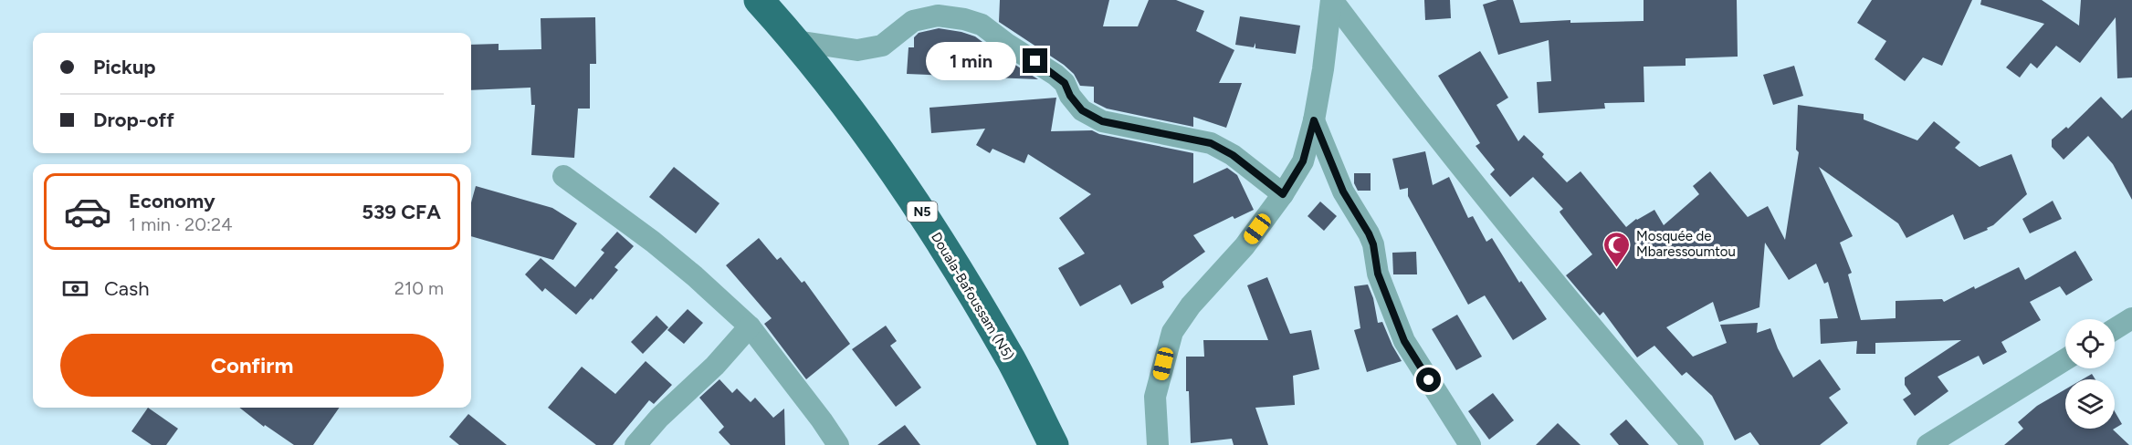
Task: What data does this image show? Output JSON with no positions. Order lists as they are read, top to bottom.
{
  "streets": {
    "highway": ["N5", "Douala-Bafoussam (N5)"]
  },
  "places": {
    "mosque": ["Mosquée de Mbaressoumtou"]
  },
  "page": {
    "banner": ["Pickup", "Drop-off"],
    "bubble": "1 min",
    "list": [
      {
        "name": "Economy",
        "note": "1 min · 20:24",
        "value": "539 CFA"
      }
    ],
    "pay": ["Cash", "210 m"],
    "buttons": "Confirm"
  }
}
